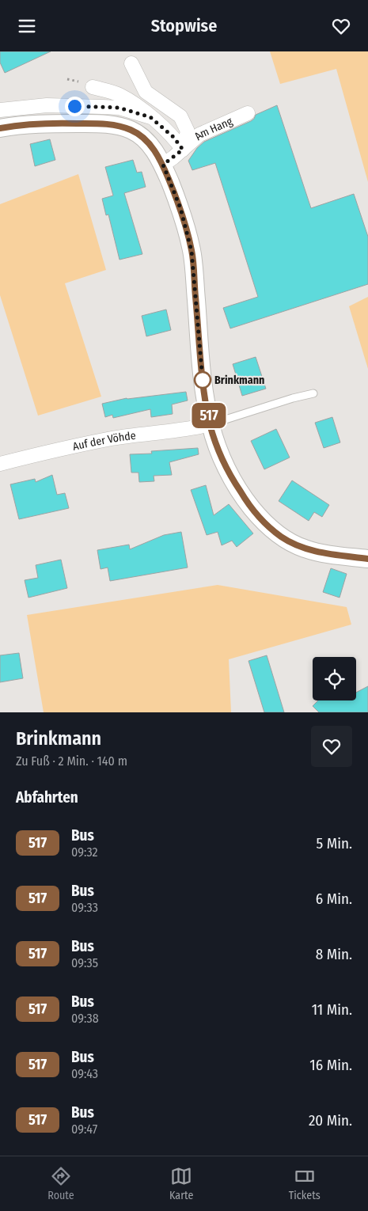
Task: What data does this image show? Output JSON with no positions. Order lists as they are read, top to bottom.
{
  "streets": {
    "street": ["Am Hang", "Auf der Vöhde"]
  },
  "places": ["Brinkmann"],
  "lines": ["bus line 517"],
  "page": {
    "header": "Stopwise",
    "on_map": "517",
    "heading": [
      ["Brinkmann", "Zu Fuß · 2 Min. · 140 m"],
      "Abfahrten"
    ],
    "list": [
      {
        "mark": "517",
        "name": "Bus",
        "note": "09:32",
        "value": "5 Min."
      },
      {
        "mark": "517",
        "name": "Bus",
        "note": "09:33",
        "value": "6 Min."
      },
      {
        "mark": "517",
        "name": "Bus",
        "note": "09:35",
        "value": "8 Min."
      },
      {
        "mark": "517",
        "name": "Bus",
        "note": "09:38",
        "value": "11 Min."
      },
      {
        "mark": "517",
        "name": "Bus",
        "note": "09:43",
        "value": "16 Min."
      },
      {
        "mark": "517",
        "name": "Bus",
        "note": "09:47",
        "value": "20 Min."
      }
    ],
    "tabs": ["Route", "Karte", "Tickets"]
  }
}
